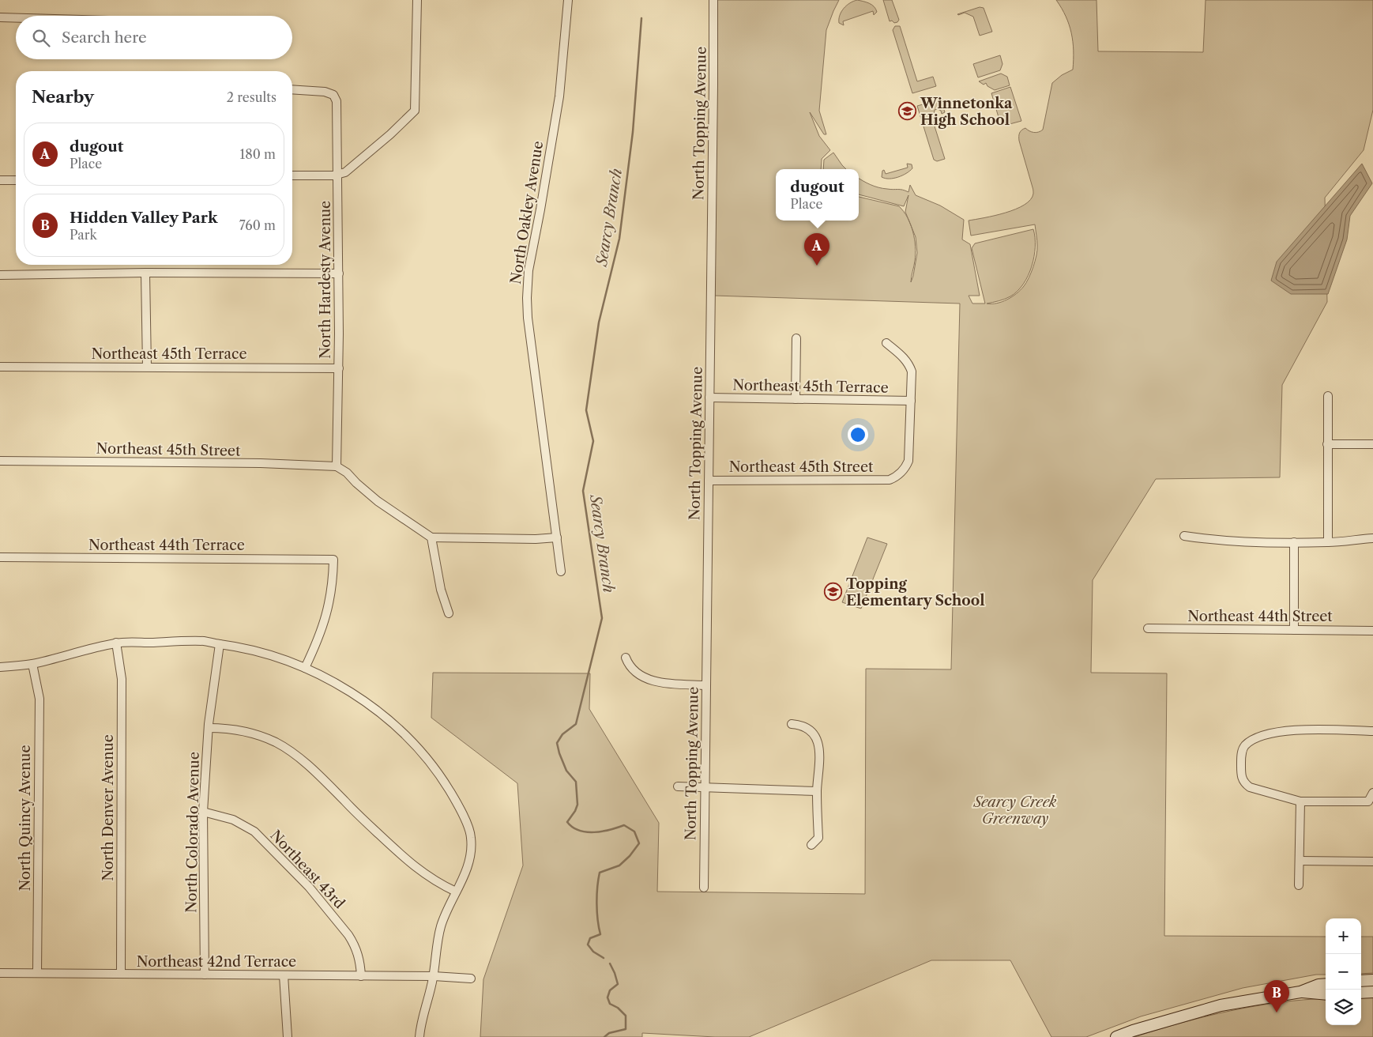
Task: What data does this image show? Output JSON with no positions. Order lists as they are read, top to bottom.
{
  "streets": {
    "street": [
      "North Topping Avenue",
      "North Oakley Avenue",
      "North Hardesty Avenue",
      "Northeast 45th Terrace",
      "Northeast 45th Street",
      "Northeast 44th Terrace",
      "Northeast 44th Street",
      "North Denver Avenue",
      "North Quincy Avenue",
      "North Colorado Avenue",
      "Northeast 43rd",
      "Northeast 42nd Terrace"
    ]
  },
  "crossings": [
    ["North Topping Avenue", "Northeast 45th Terrace"],
    ["North Topping Avenue", "Northeast 45th Street"],
    ["North Hardesty Avenue", "Northeast 45th Terrace"],
    ["North Hardesty Avenue", "Northeast 45th Street"],
    ["Northeast 45th Terrace", "Northeast 45th Street"],
    ["North Denver Avenue", "Northeast 42nd Terrace"],
    ["North Quincy Avenue", "Northeast 42nd Terrace"],
    ["North Colorado Avenue", "Northeast 43rd"],
    ["North Colorado Avenue", "Northeast 42nd Terrace"],
    ["Northeast 43rd", "Northeast 42nd Terrace"]
  ],
  "water": ["Searcy Branch"],
  "parks": ["Searcy Creek Greenway"],
  "places": {
    "school or university": ["Winnetonka High School", "Topping Elementary School"]
  },
  "page": {
    "search": "Search here",
    "heading": ["Nearby", "2 results"],
    "list": [
      {
        "mark": "A",
        "name": "dugout",
        "note": "Place",
        "value": "180 m"
      },
      {
        "mark": "B",
        "name": "Hidden Valley Park",
        "note": "Park",
        "value": "760 m"
      }
    ],
    "popup": ["dugout", "Place"],
    "pins": ["A", "B"],
    "map_buttons": ["+", "−"]
  }
}
